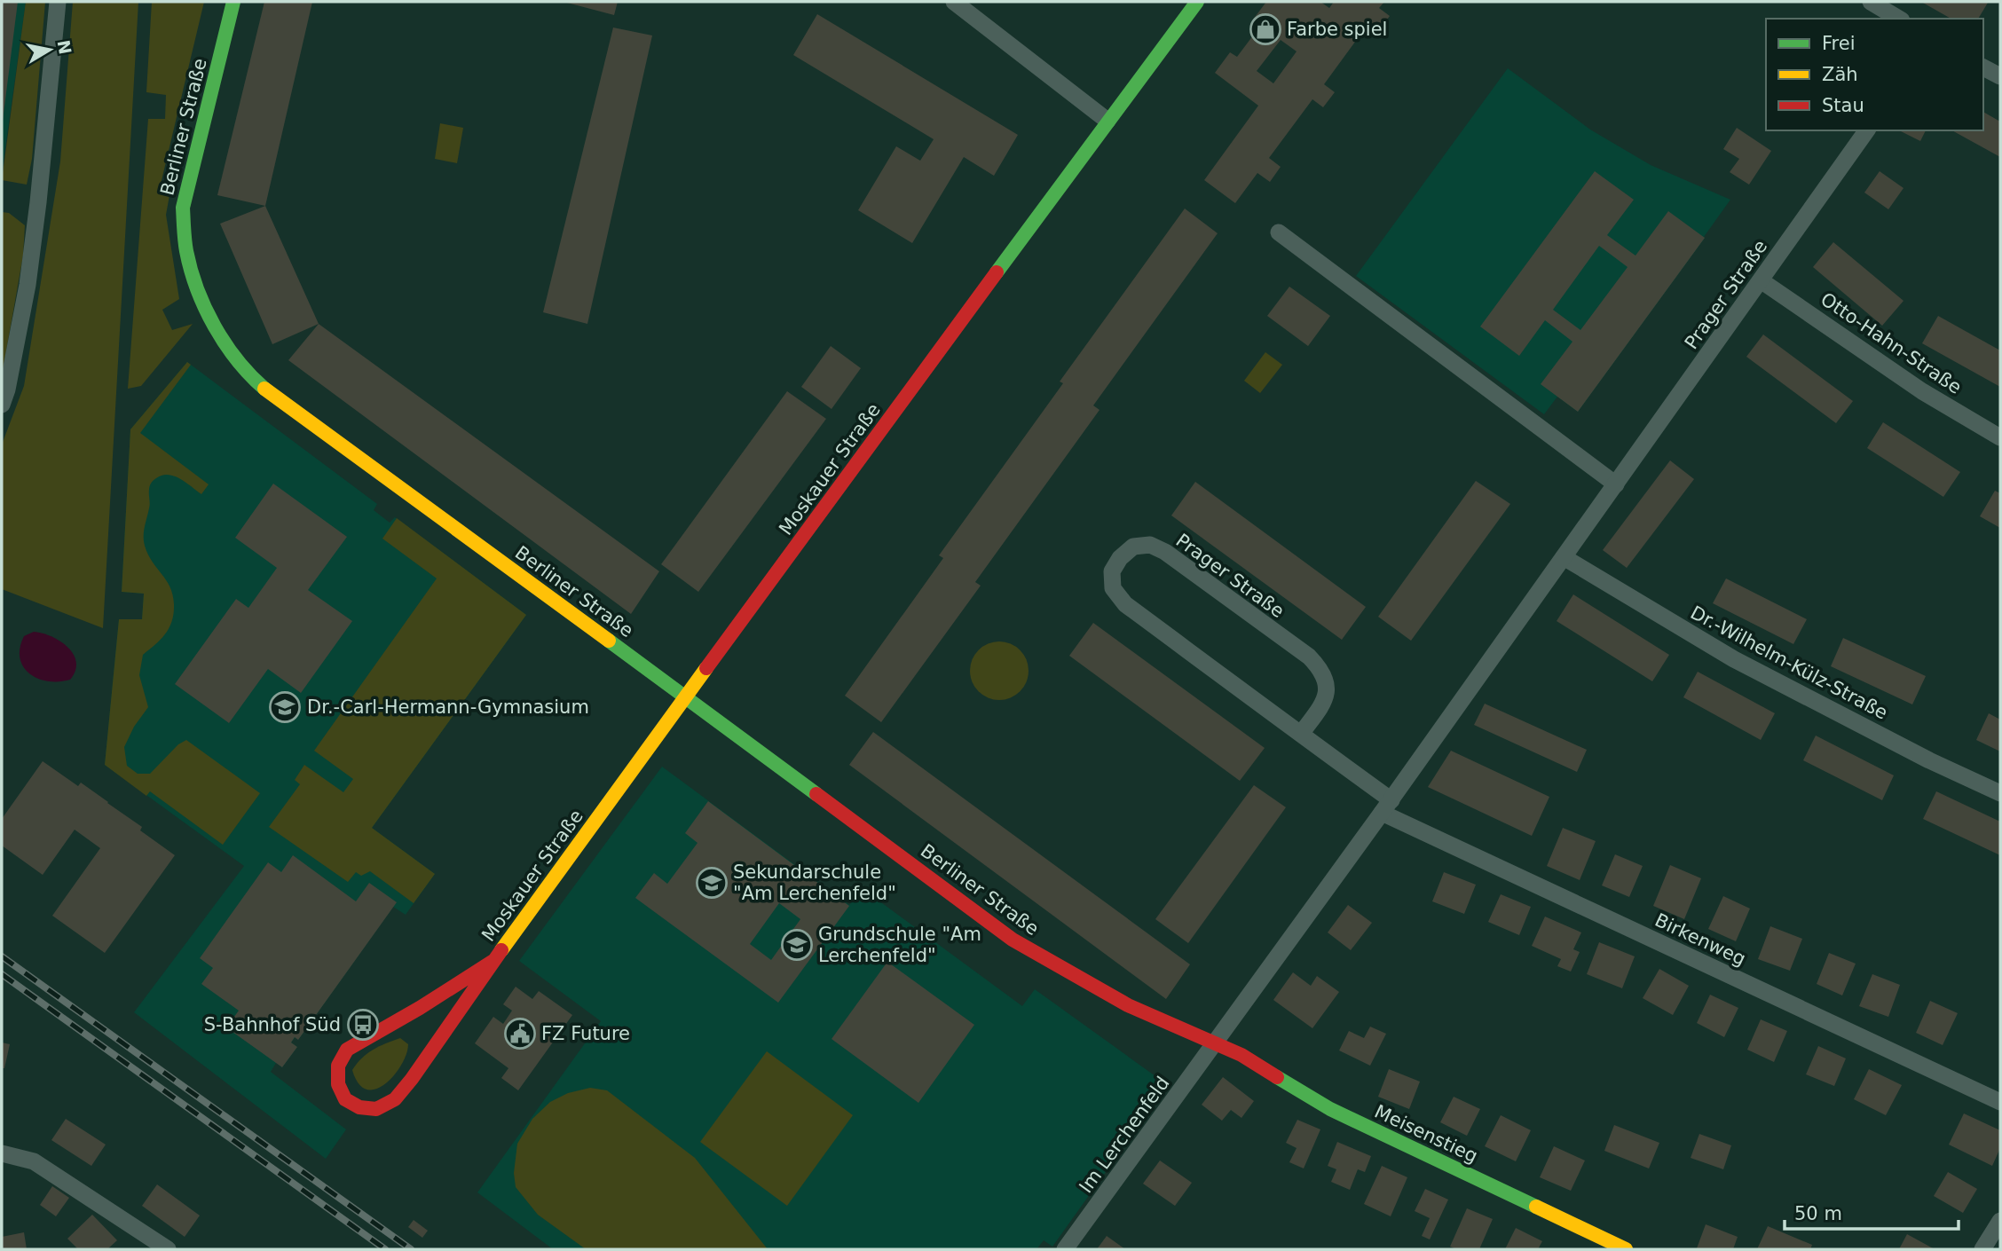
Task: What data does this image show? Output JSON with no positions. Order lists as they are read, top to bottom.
{
  "streets": {
    "street": [
      "Berliner Straße",
      "Prager Straße",
      "Otto-Hahn-Straße",
      "Moskauer Straße",
      "Dr.-Wilhelm-Külz-Straße",
      "Birkenweg",
      "Meisenstieg",
      "Im Lerchenfeld"
    ]
  },
  "crossings": [
    ["Berliner Straße", "Prager Straße"],
    ["Berliner Straße", "Moskauer Straße"],
    ["Berliner Straße", "Meisenstieg"],
    ["Berliner Straße", "Im Lerchenfeld"],
    ["Prager Straße", "Otto-Hahn-Straße"],
    ["Prager Straße", "Dr.-Wilhelm-Külz-Straße"],
    ["Prager Straße", "Birkenweg"],
    ["Prager Straße", "Meisenstieg"],
    ["Prager Straße", "Im Lerchenfeld"],
    ["Meisenstieg", "Im Lerchenfeld"]
  ],
  "places": {
    "shop": ["Farbe spiel"],
    "school or university": ["Dr.-Carl-Hermann-Gymnasium", "Sekundarschule \"Am Lerchenfeld\"", "Grundschule \"Am Lerchenfeld\""],
    "bus stop": ["S-Bahnhof Süd"],
    "public building": ["FZ Future"]
  },
  "legend": ["Frei", "Zäh", "Stau"],
  "scale_bar": "50 m",
  "north": "right"
}
